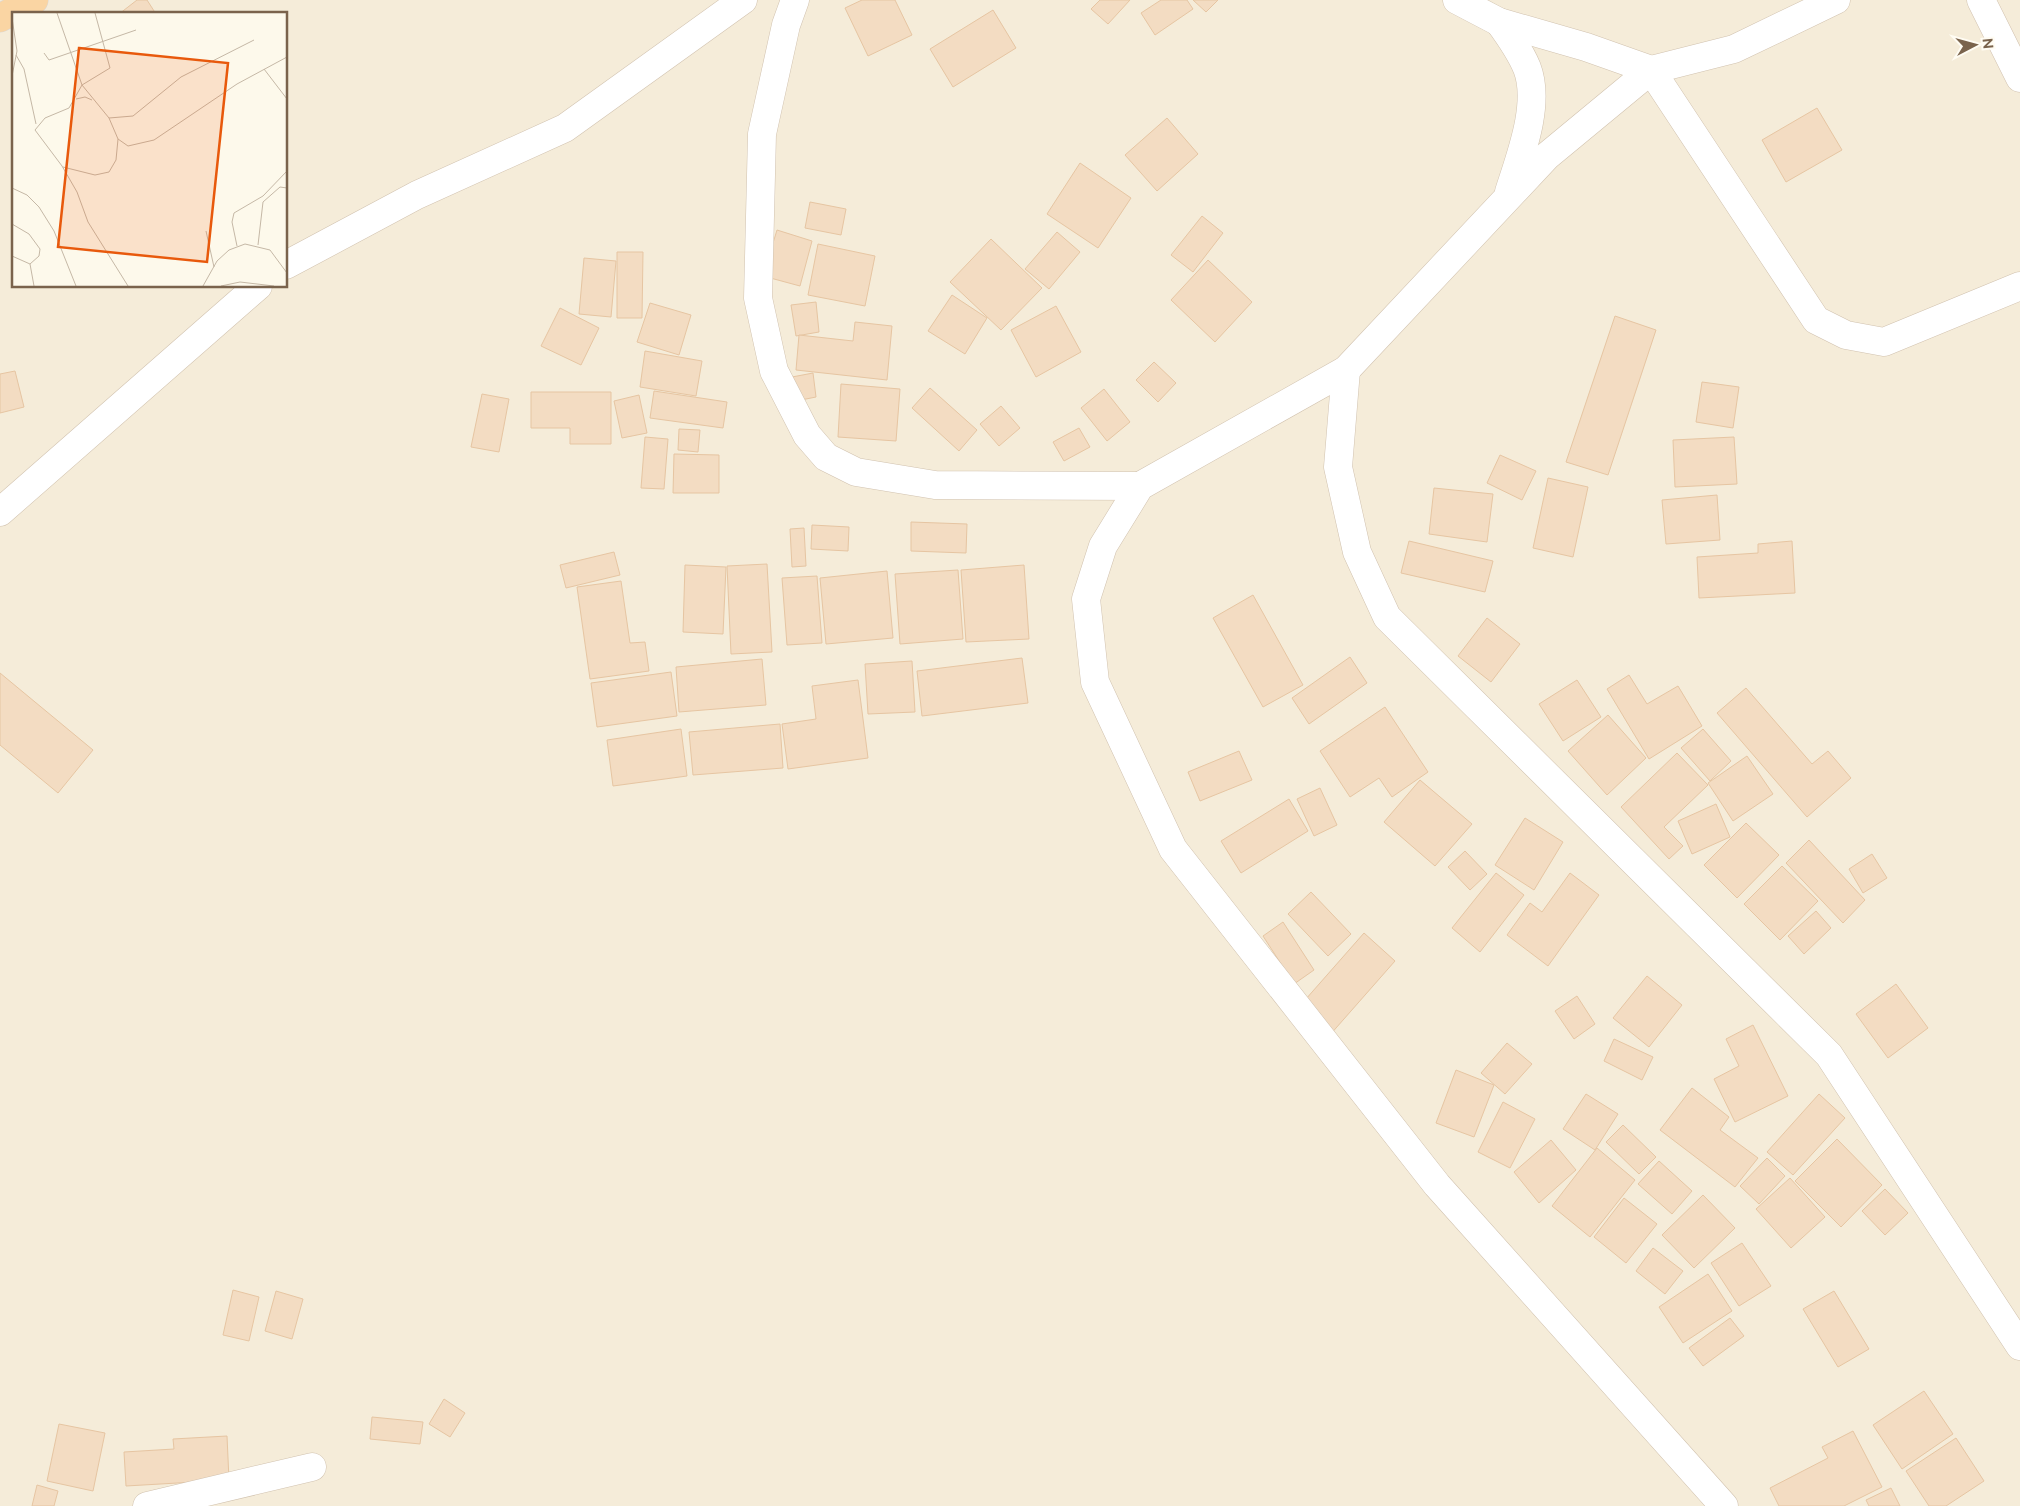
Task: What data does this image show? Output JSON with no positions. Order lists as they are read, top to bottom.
{
  "north": "right"
}
